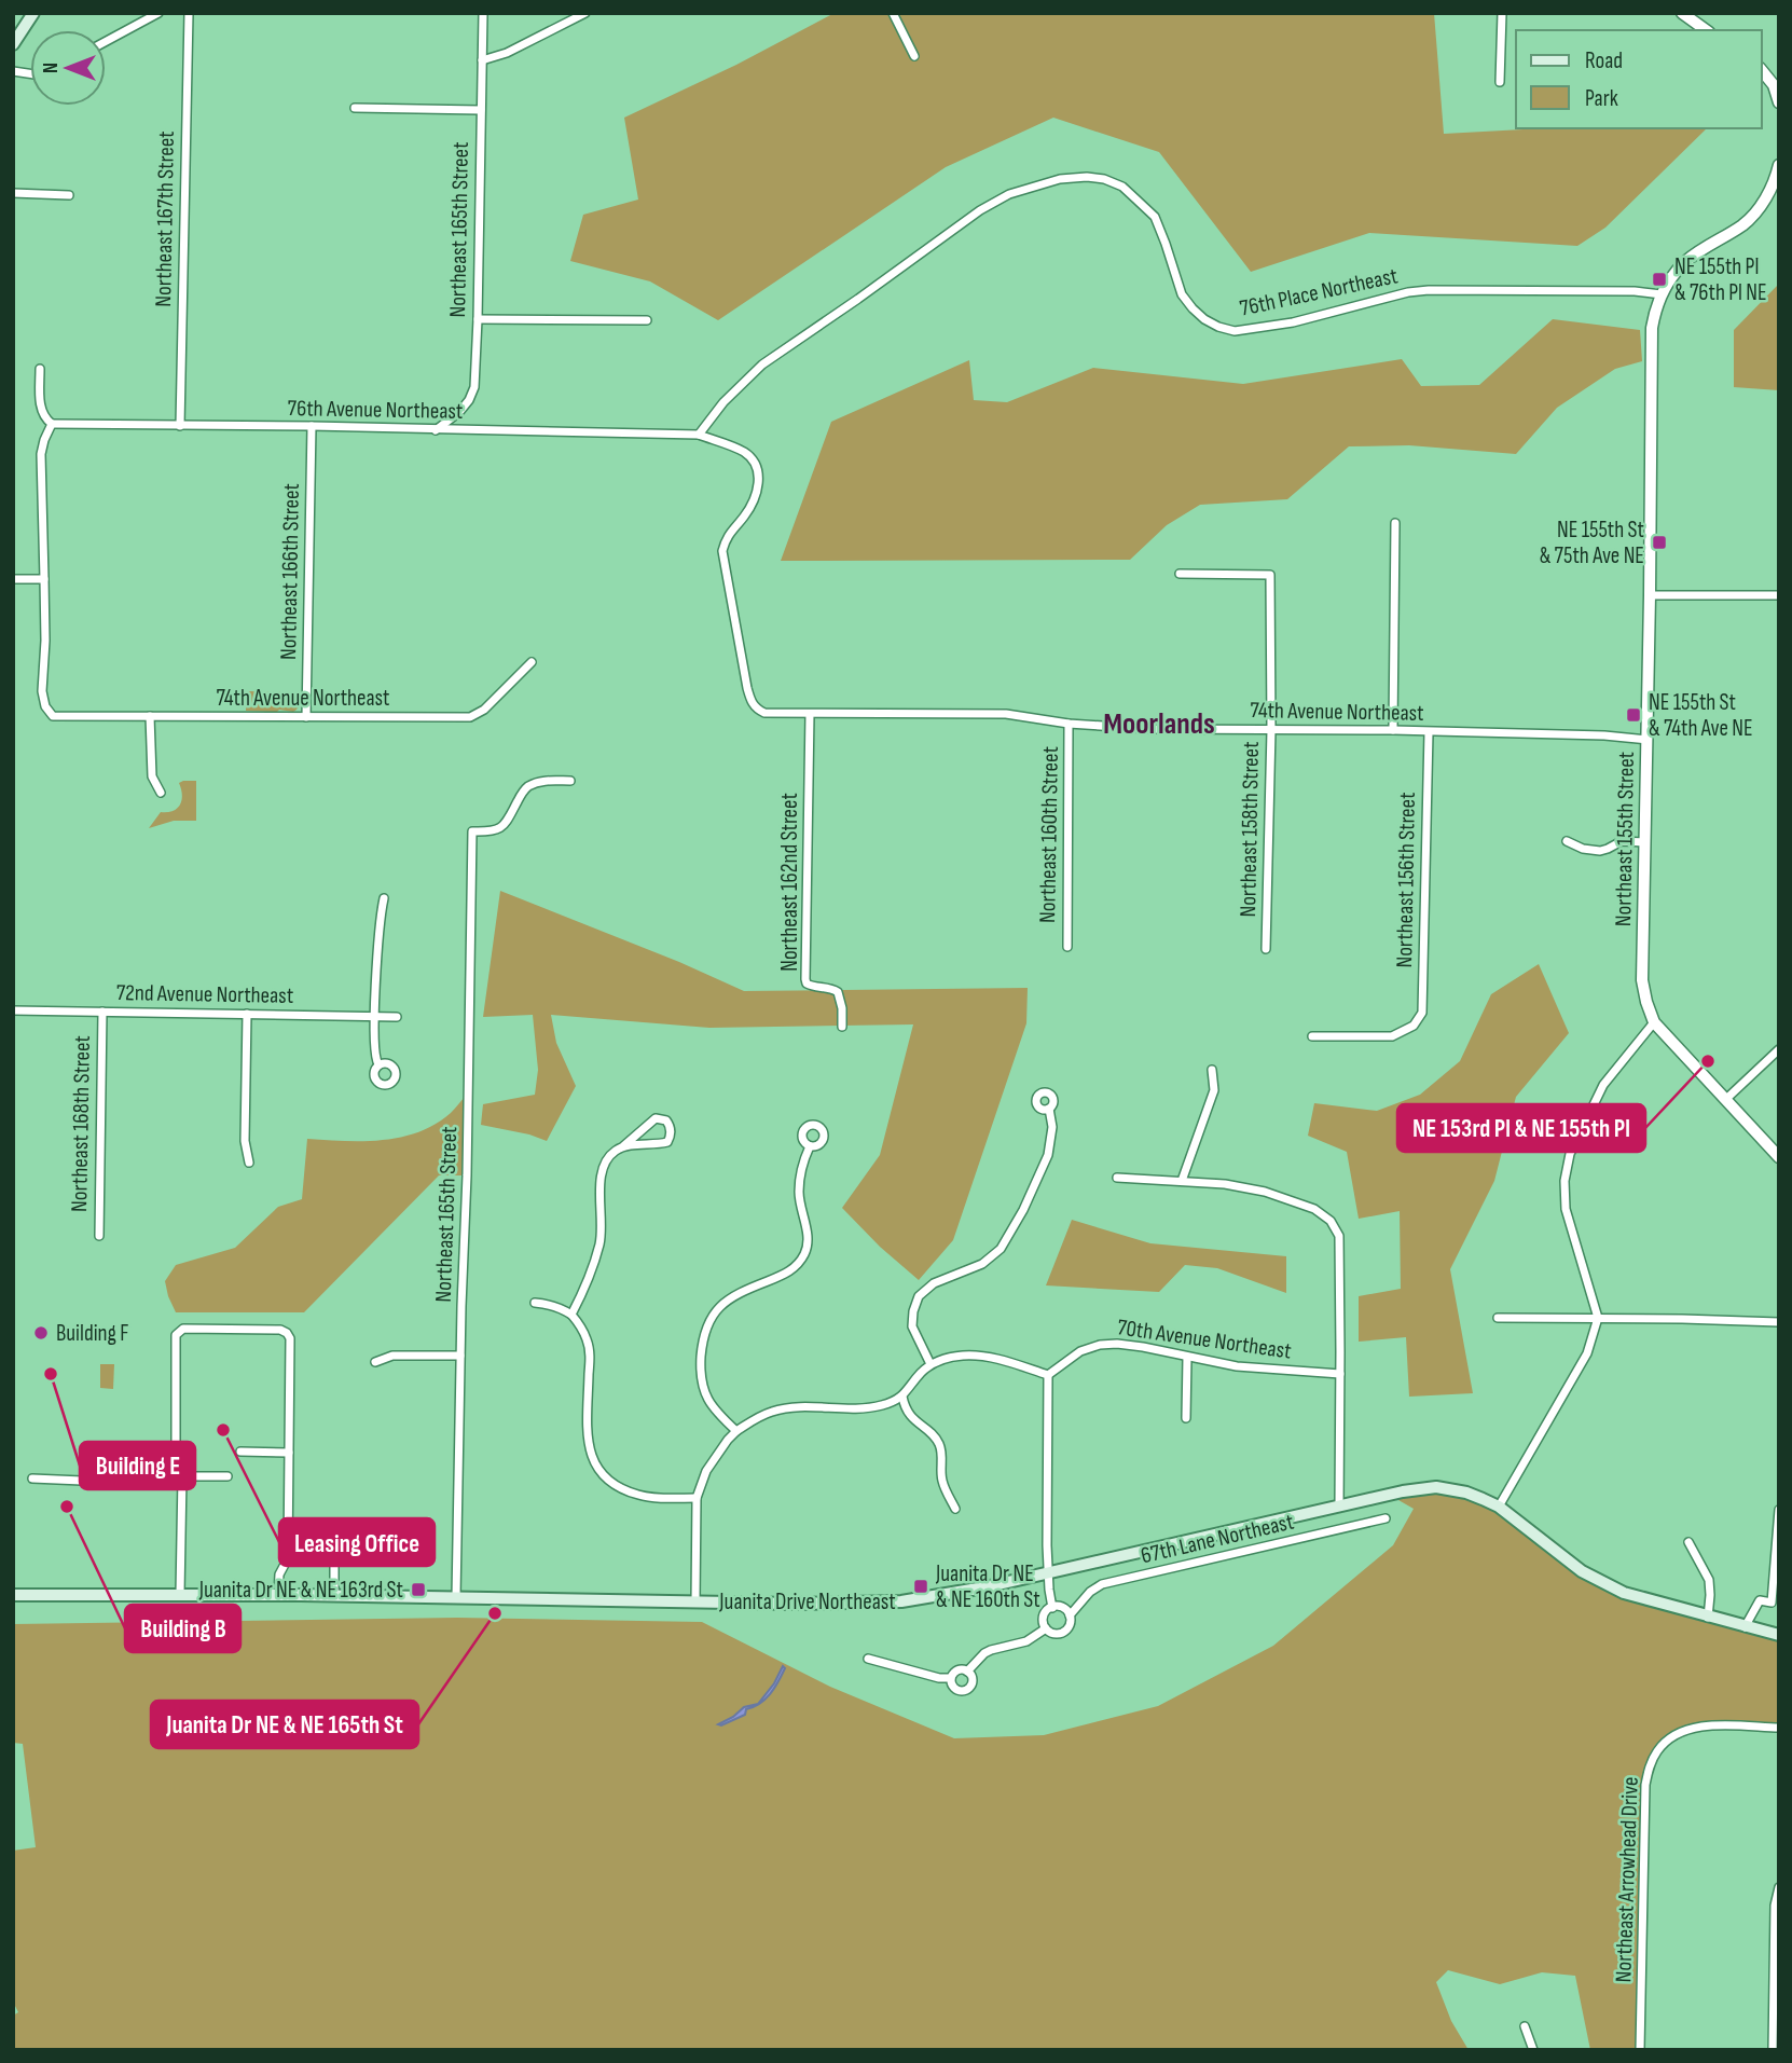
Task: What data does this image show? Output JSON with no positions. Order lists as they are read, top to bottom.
{
  "streets": {
    "main road": ["Juanita Drive Northeast"],
    "street": [
      "Northeast 167th Street",
      "Northeast 165th Street",
      "76th Place Northeast",
      "76th Avenue Northeast",
      "Northeast 166th Street",
      "74th Avenue Northeast",
      "Northeast 158th Street",
      "Northeast 160th Street",
      "Northeast 155th Street",
      "Northeast 156th Street",
      "Northeast 162nd Street",
      "72nd Avenue Northeast",
      "Northeast 168th Street",
      "70th Avenue Northeast",
      "67th Lane Northeast",
      "Northeast Arrowhead Drive"
    ]
  },
  "crossings": [
    ["Northeast 167th Street", "76th Avenue Northeast"],
    ["Northeast 165th Street", "76th Avenue Northeast"],
    ["Northeast 165th Street", "Juanita Drive Northeast"],
    ["76th Place Northeast", "76th Avenue Northeast"],
    ["76th Place Northeast", "74th Avenue Northeast"],
    ["76th Place Northeast", "Northeast 155th Street"],
    ["76th Avenue Northeast", "Northeast 166th Street"],
    ["76th Avenue Northeast", "74th Avenue Northeast"],
    ["Northeast 166th Street", "74th Avenue Northeast"],
    ["74th Avenue Northeast", "Northeast 158th Street"],
    ["74th Avenue Northeast", "Northeast 160th Street"],
    ["74th Avenue Northeast", "Northeast 155th Street"],
    ["74th Avenue Northeast", "Northeast 156th Street"],
    ["74th Avenue Northeast", "Northeast 162nd Street"],
    ["72nd Avenue Northeast", "Northeast 168th Street"]
  ],
  "districts": ["Moorlands"],
  "places": {
    "transit": [
      "NE 155th Pl & 76th Pl NE",
      "NE 155th St & 75th Ave NE",
      "NE 155th St & 74th Ave NE",
      "Juanita Dr NE & NE 160th St",
      "Juanita Dr NE & NE 163rd St"
    ],
    "other": [
      "NE 153rd Pl & NE 155th Pl",
      "Building F",
      "Building E",
      "Leasing Office",
      "Building B",
      "Juanita Dr NE & NE 165th St"
    ]
  },
  "legend": ["Road", "Park"],
  "north": "left"
}
